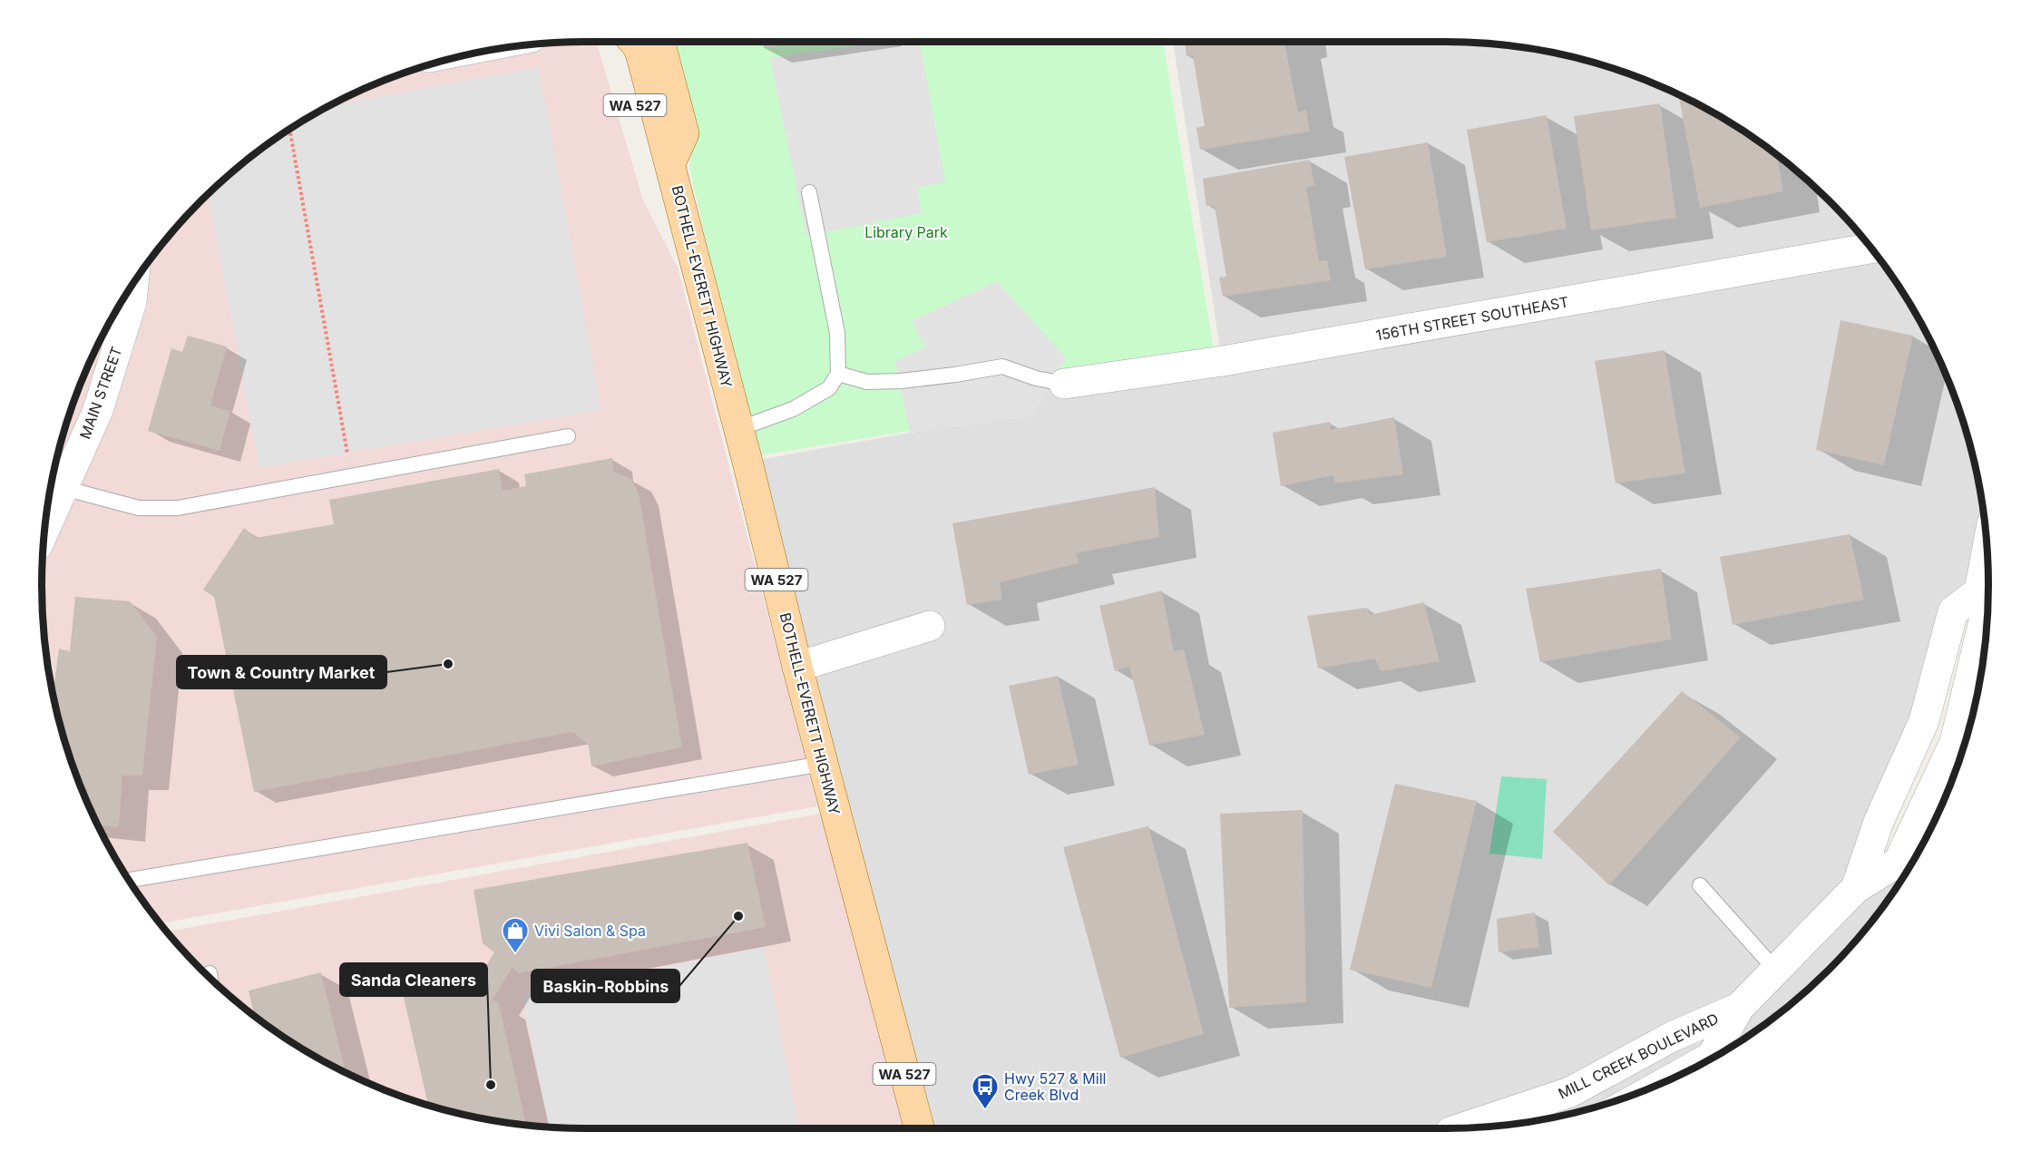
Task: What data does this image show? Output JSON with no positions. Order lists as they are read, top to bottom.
{
  "streets": {
    "main road": ["WA 527", "BOTHELL-EVERETT HIGHWAY"],
    "street": ["156TH STREET SOUTHEAST", "MAIN STREET", "MILL CREEK BOULEVARD"]
  },
  "crossings": [
    ["WA 527", "BOTHELL-EVERETT HIGHWAY"]
  ],
  "parks": ["Library Park"],
  "places": {
    "other": ["Town & Country Market", "Baskin-Robbins", "Sanda Cleaners"],
    "shop": ["Vivi Salon & Spa"],
    "bus stop": ["Hwy 527 & Mill Creek Blvd"]
  }
}
